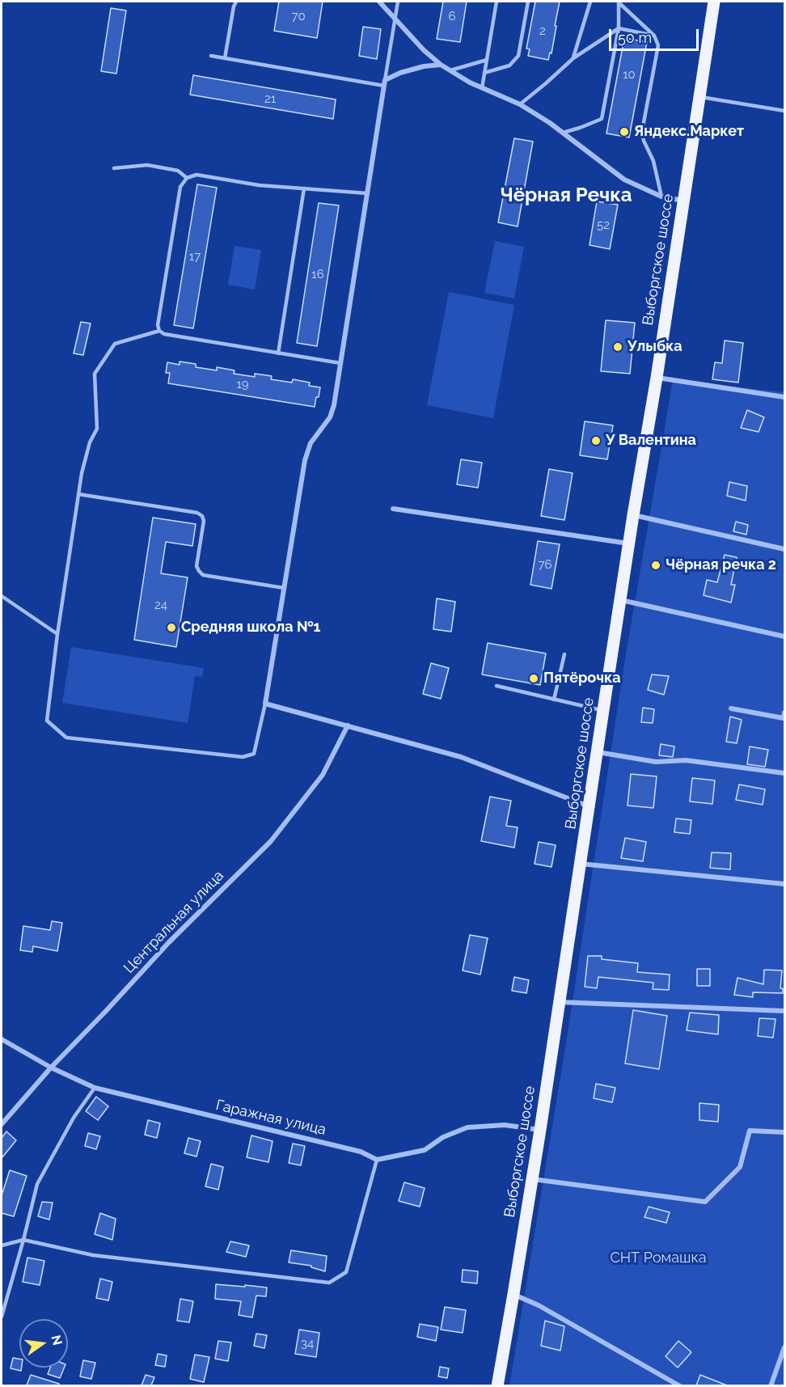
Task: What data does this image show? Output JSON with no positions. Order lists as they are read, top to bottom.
{
  "streets": {
    "main road": ["Выборгское шоссе"],
    "street": ["Центральная улица", "Гаражная улица"]
  },
  "crossings": [
    ["Центральная улица", "Гаражная улица"]
  ],
  "districts": ["Чёрная Речка"],
  "parks": ["СНТ Ромашка"],
  "places": [
    "Яндекс.Маркет",
    "Улыбка",
    "У Валентина",
    "Чёрная речка 2",
    "Средняя школа №1",
    "Пятёрочка"
  ],
  "house_numbers": [
    "70",
    "6",
    "2",
    "10",
    "21",
    "52",
    "17",
    "16",
    "19",
    "76",
    "24",
    "34"
  ],
  "scale_bar": "50 m",
  "north": "right"
}
